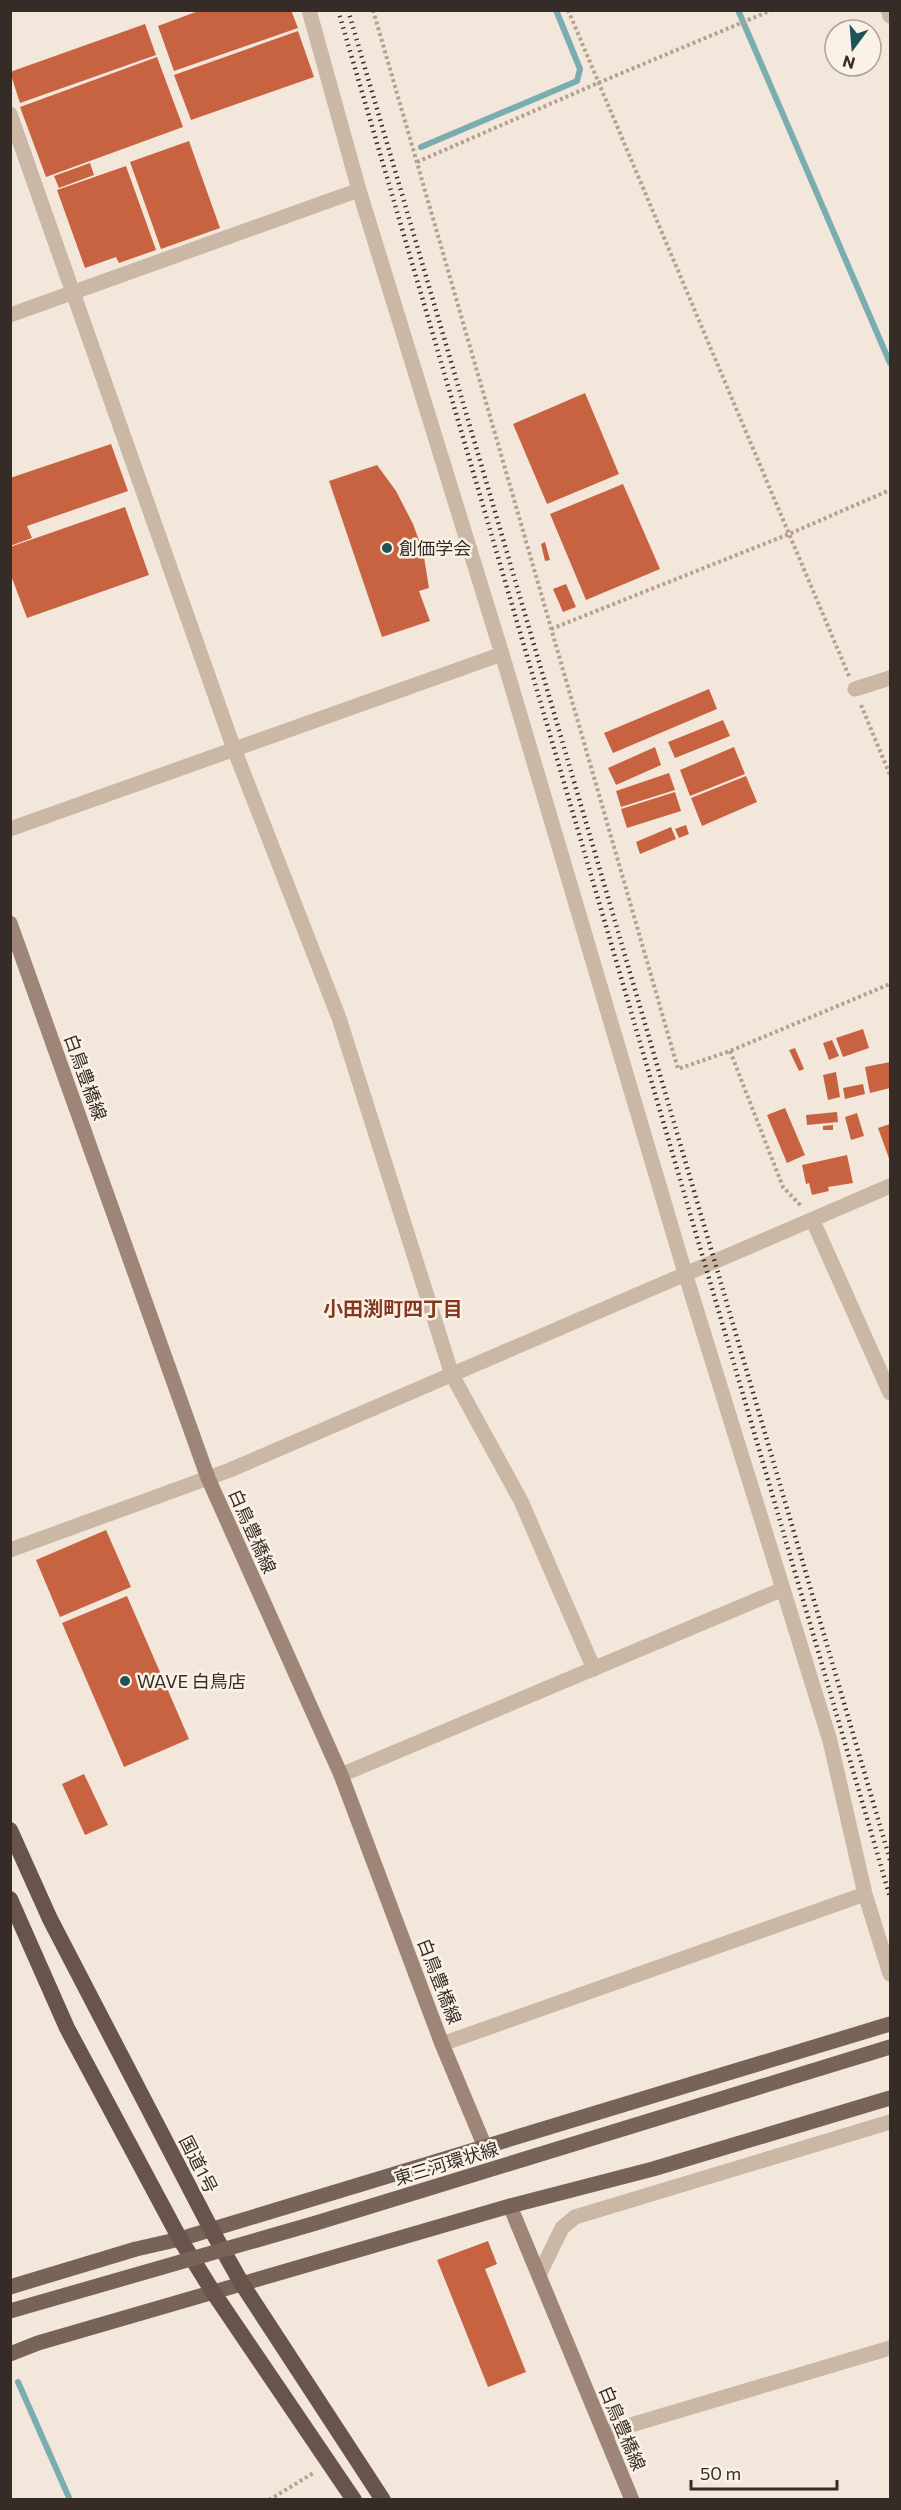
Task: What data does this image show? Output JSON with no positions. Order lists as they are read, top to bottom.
{
  "streets": {
    "highway": ["国道1号"],
    "main road": ["白鳥豊橋線", "東三河環状線"]
  },
  "crossings": [
    ["白鳥豊橋線", "東三河環状線"],
    ["東三河環状線", "国道1号"]
  ],
  "districts": ["小田渕町四丁目"],
  "places": ["創価学会", "WAVE 白鳥店"],
  "scale_bar": "50 m",
  "north": "bottom"
}
